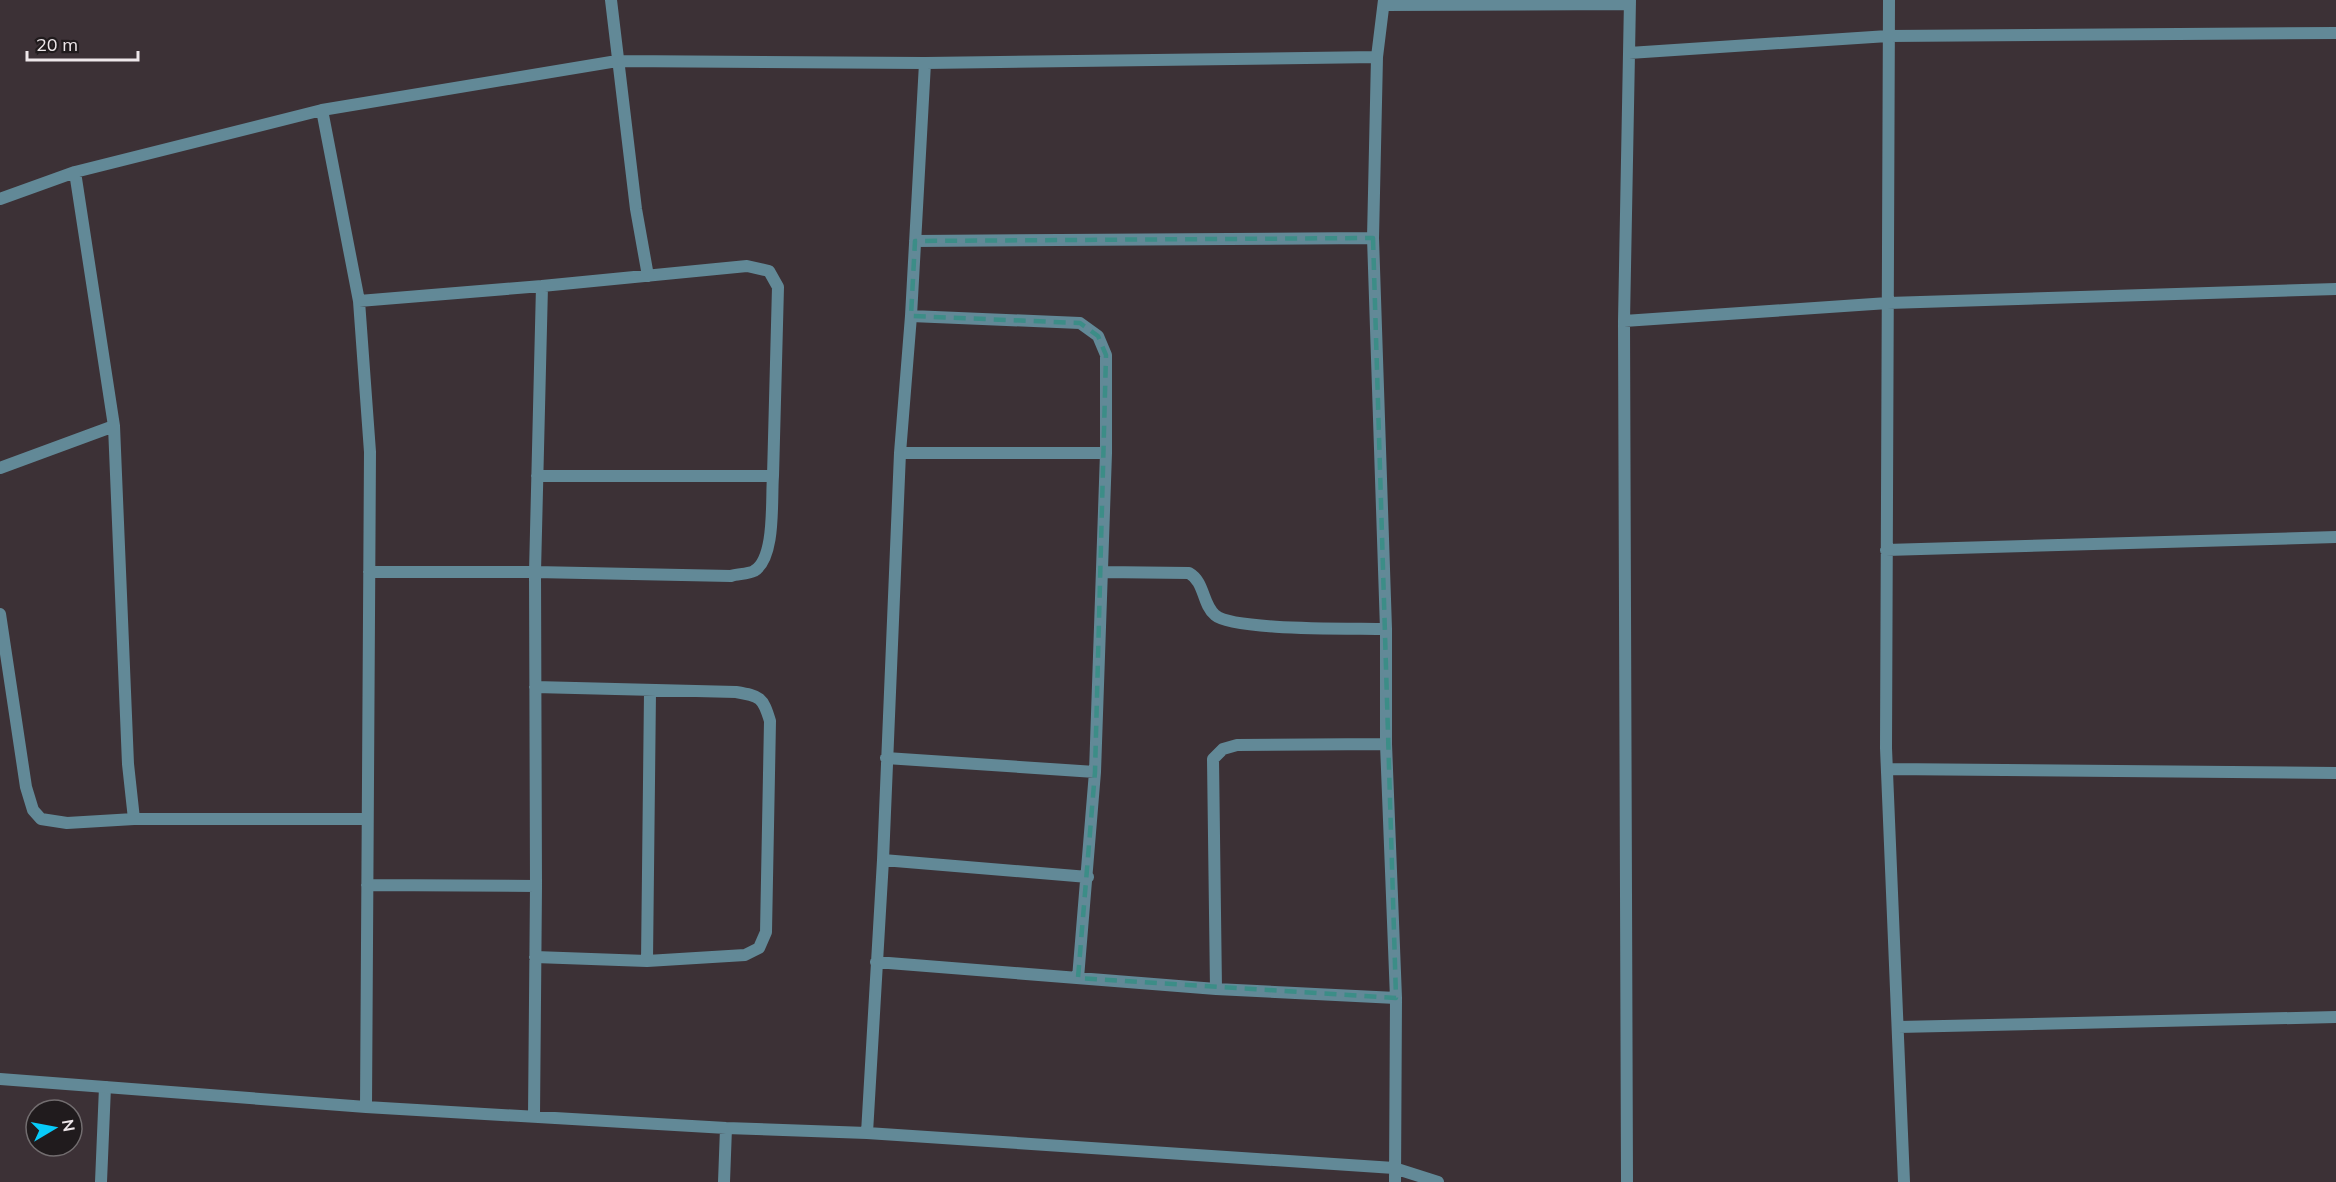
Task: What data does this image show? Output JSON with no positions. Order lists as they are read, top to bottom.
{
  "scale_bar": "20 m",
  "north": "right"
}
